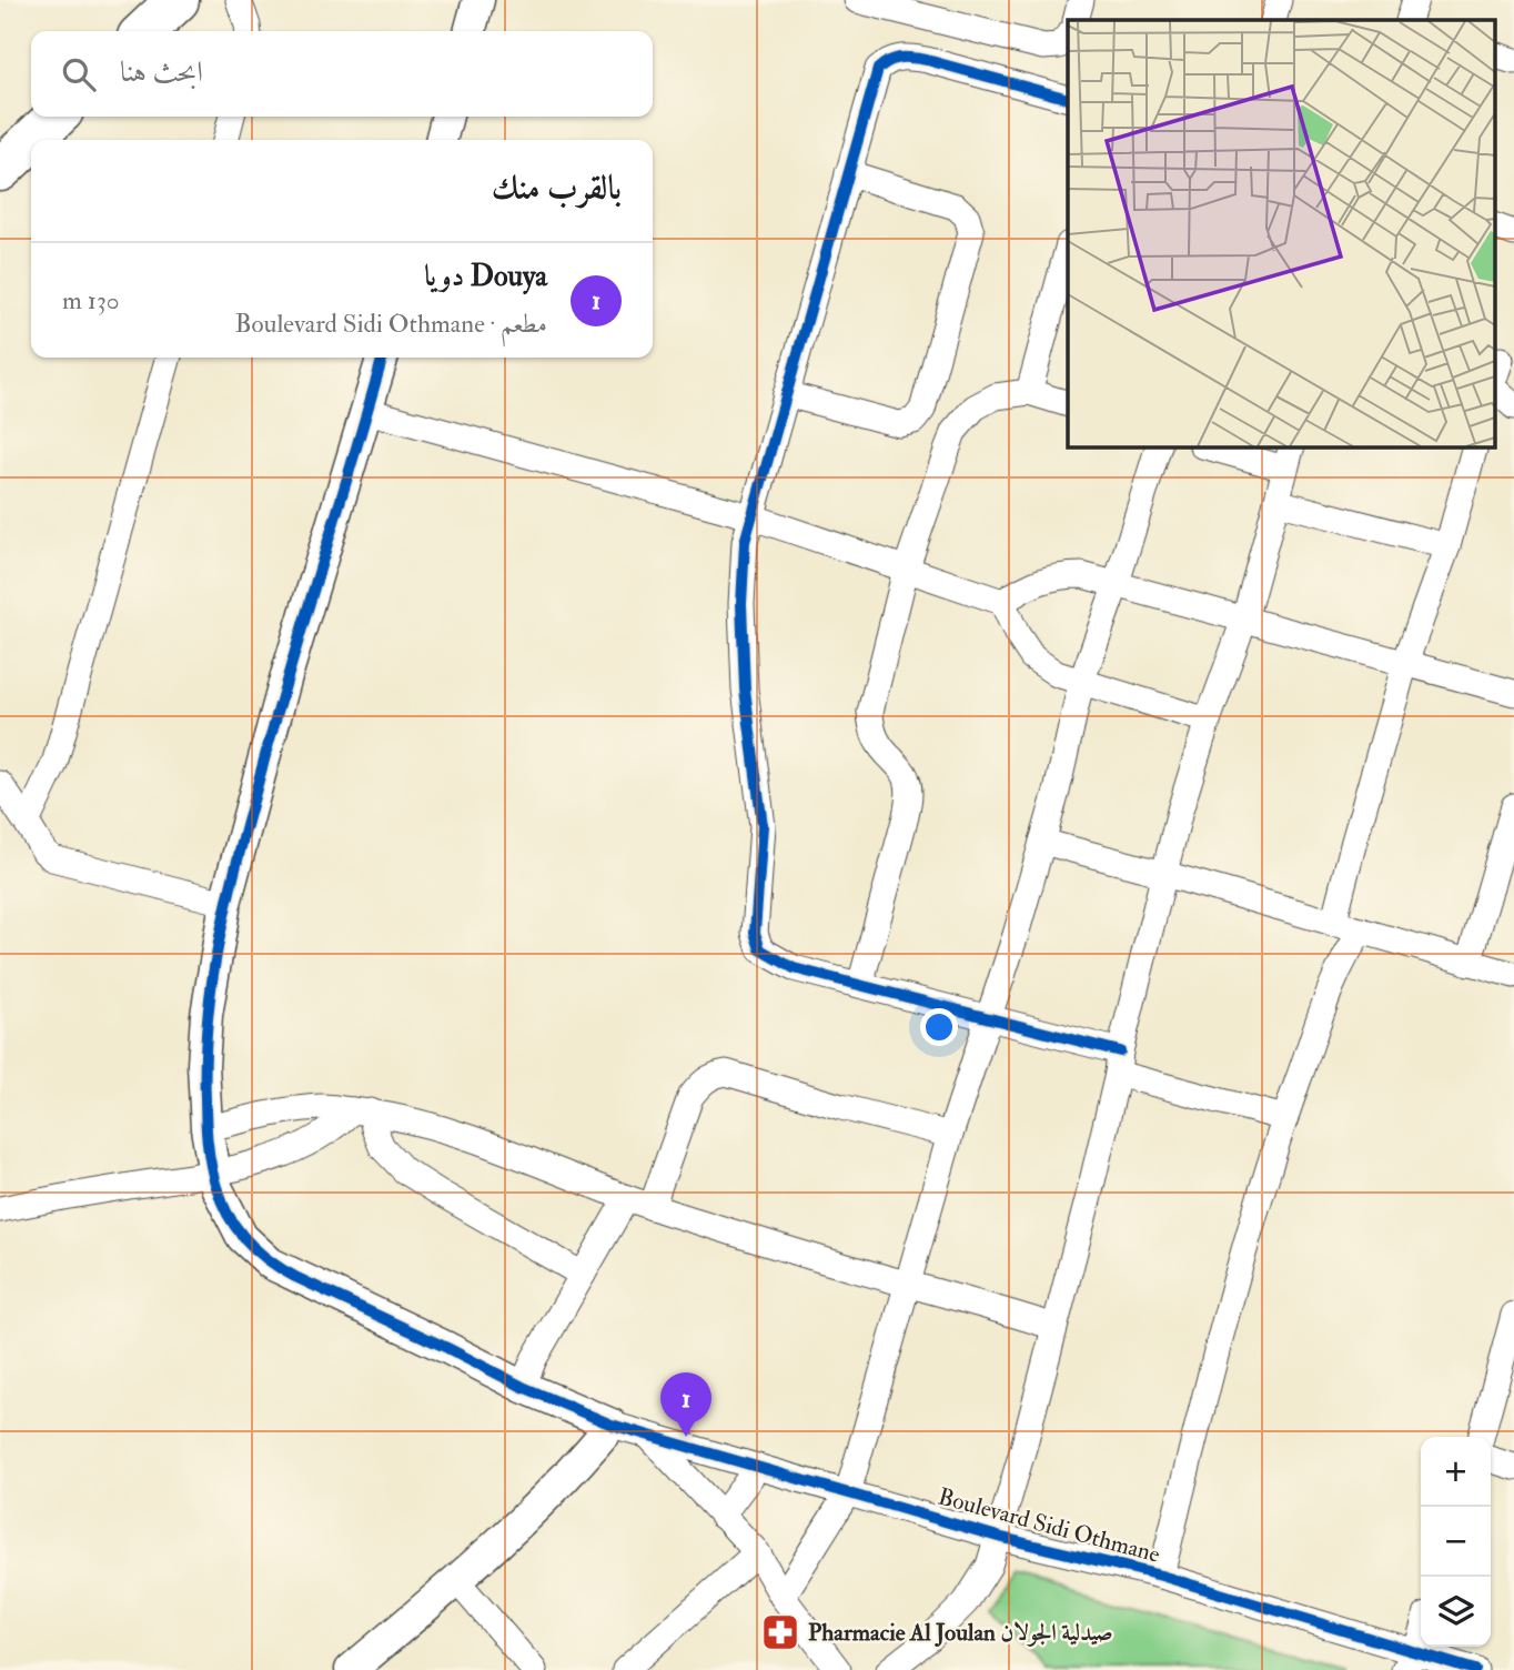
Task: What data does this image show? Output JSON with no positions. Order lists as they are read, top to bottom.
{
  "streets": {
    "street": ["Boulevard Sidi Othmane"]
  },
  "places": {
    "pharmacy": ["Pharmacie Al Joulan صيدلية الجولان"]
  },
  "page": {
    "search": "ابحث هنا",
    "heading": "بالقرب منك",
    "list": [
      {
        "mark": "1",
        "name": "Douya دويا",
        "note": "مطعم · Boulevard Sidi Othmane",
        "value": "130 m"
      }
    ],
    "pins": "1",
    "map_buttons": ["+", "−"]
  }
}
